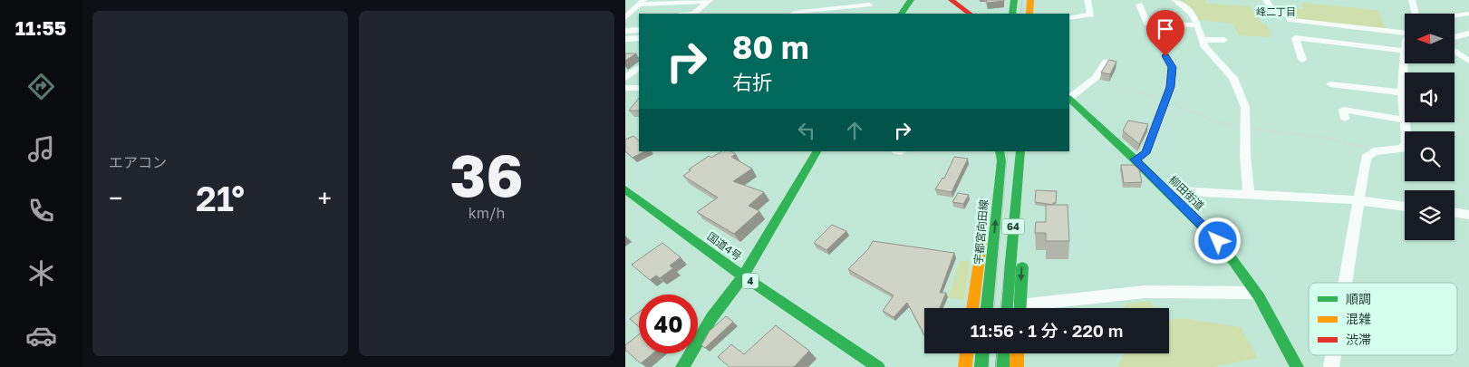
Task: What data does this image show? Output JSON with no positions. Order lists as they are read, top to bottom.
{
  "streets": {
    "main road": [
      "柳田街道",
      "64",
      "宇都宮向田線",
      "国道4号",
      "4"
    ]
  },
  "districts": ["峰二丁目"],
  "legend": ["順調", "混雑", "渋滞"],
  "north": "left",
  "page": {
    "tabs": "11:55",
    "tile": [
      "エアコン",
      ["36", "km/h"]
    ],
    "turn": ["80 m", "右折"],
    "heat": ["−", "21°", "+"],
    "limit": "40",
    "trip": "11:56 · 1 分 · 220 m"
  }
}
